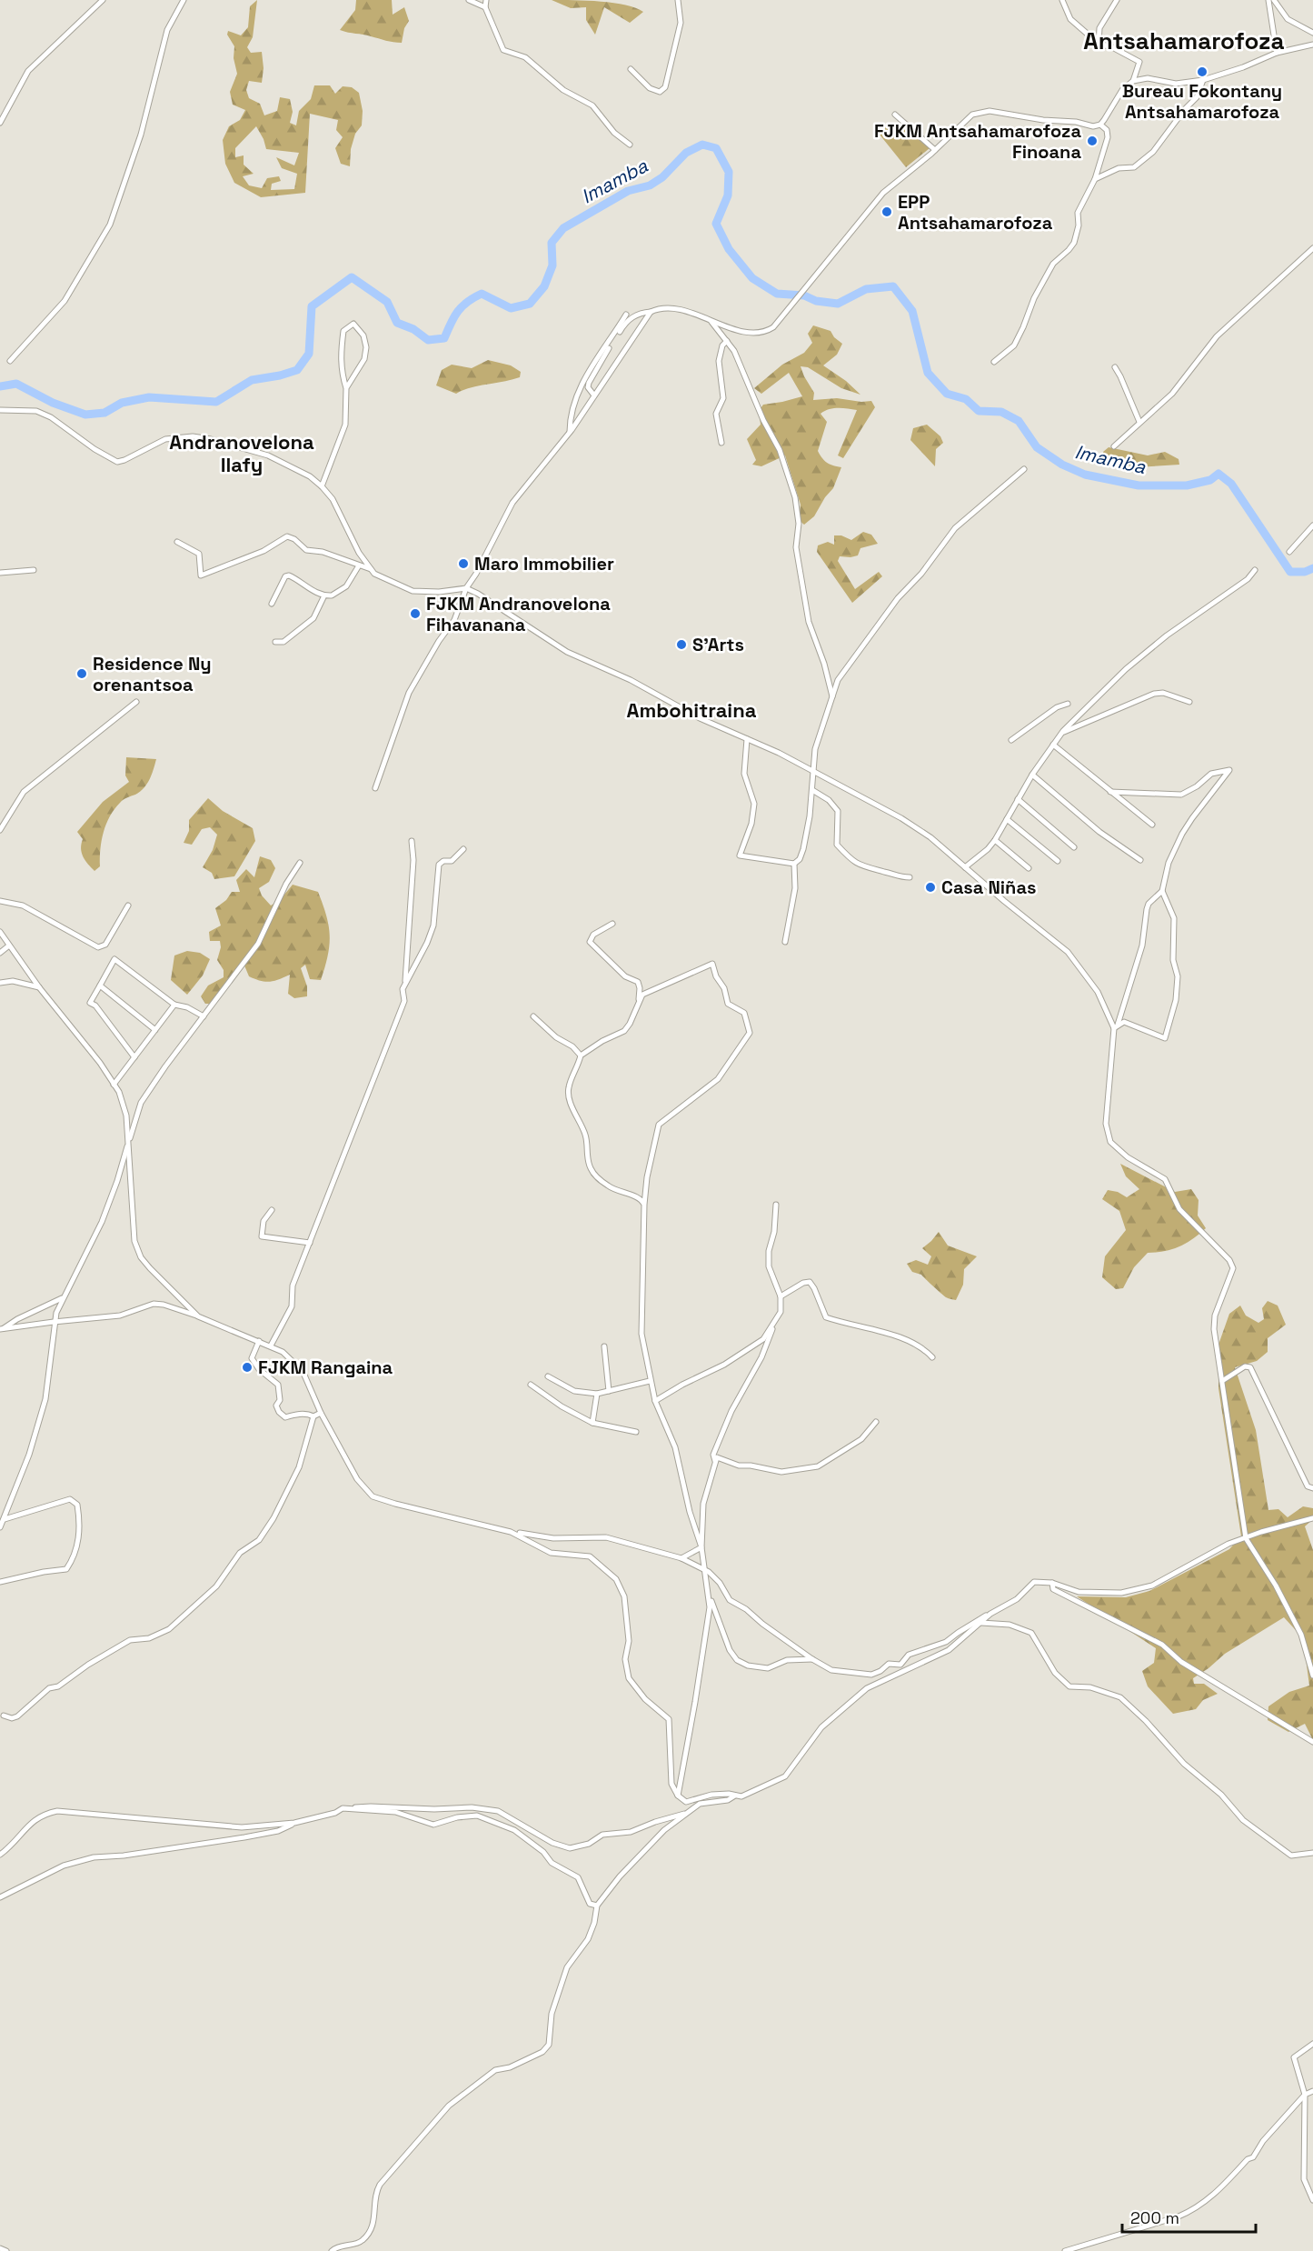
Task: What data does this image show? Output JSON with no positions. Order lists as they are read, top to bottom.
{
  "districts": ["Antsahamarofoza", "Andranovelona Ilafy", "Ambohitraina"],
  "water": ["Imamba"],
  "places": [
    "Bureau Fokontany Antsahamarofoza",
    "FJKM Antsahamarofoza Finoana",
    "EPP Antsahamarofoza",
    "Maro Immobilier",
    "FJKM Andranovelona Fihavanana",
    "S'Arts",
    "Residence Ny orenantsoa",
    "Casa Niñas",
    "FJKM Rangaina"
  ],
  "scale_bar": "200 m"
}
